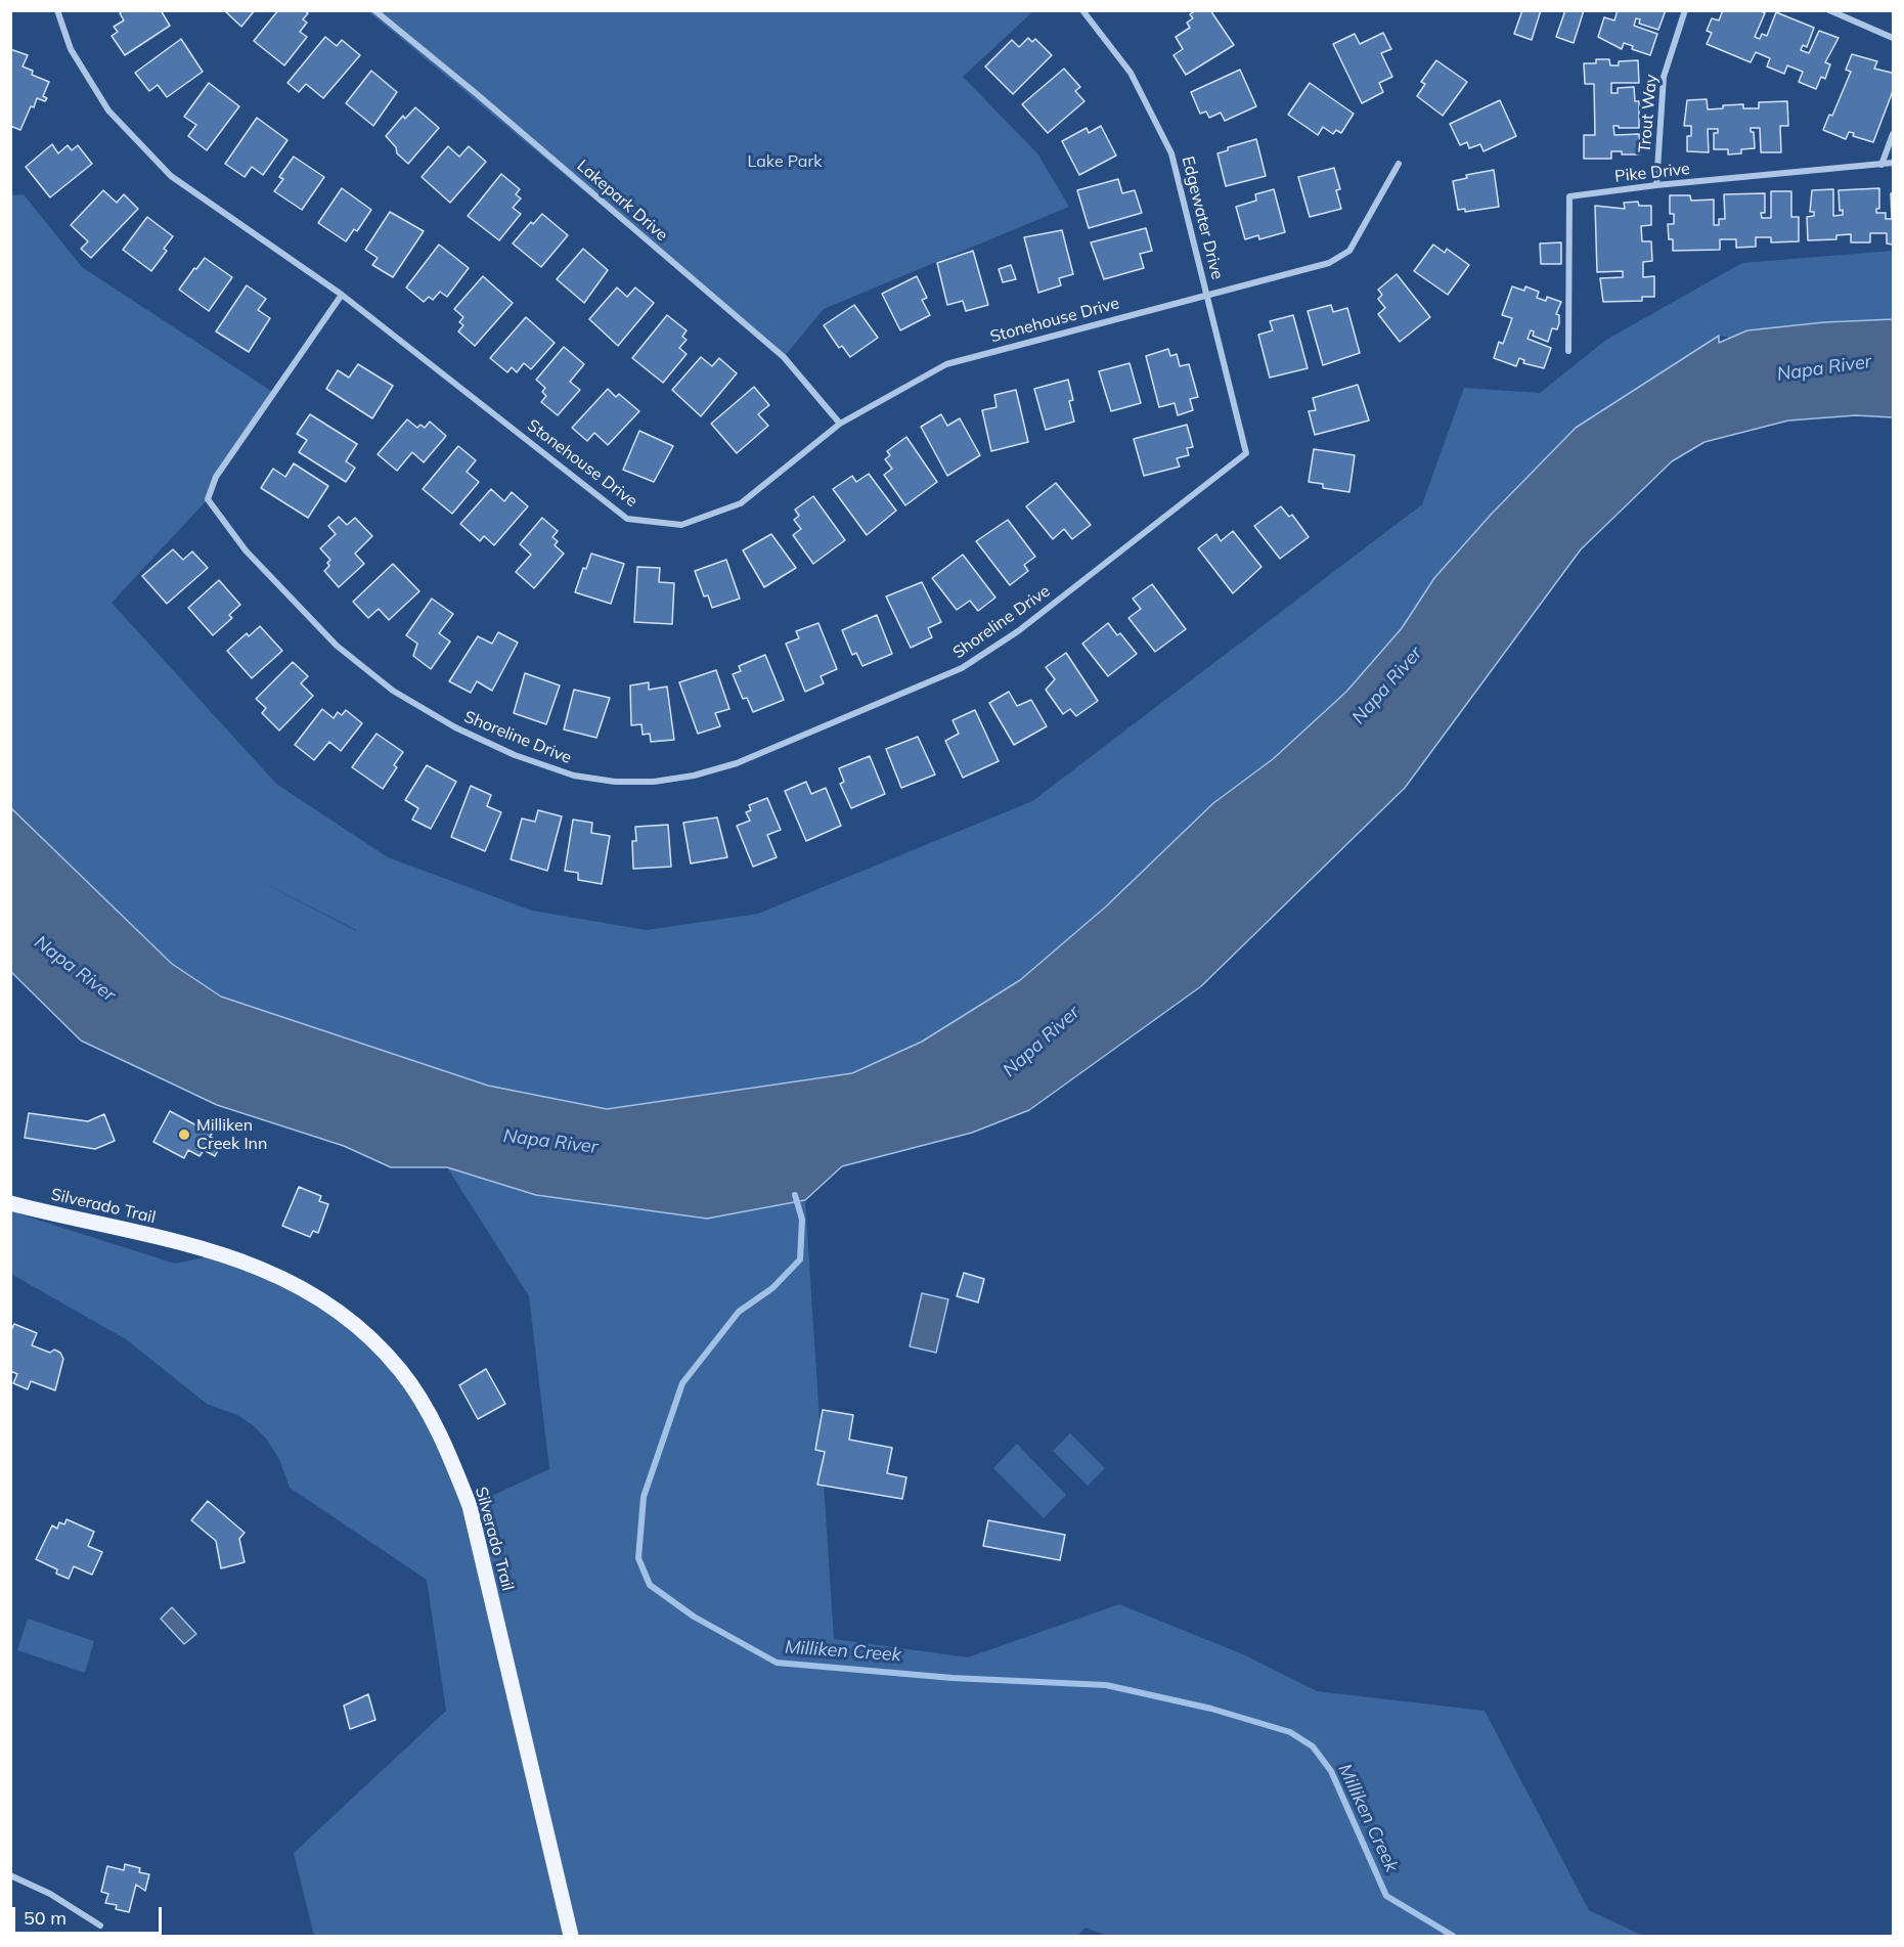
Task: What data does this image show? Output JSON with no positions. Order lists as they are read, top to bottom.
{
  "streets": {
    "main road": ["Silverado Trail"],
    "street": [
      "Trout Way",
      "Pike Drive",
      "Lakepark Drive",
      "Edgewater Drive",
      "Stonehouse Drive",
      "Shoreline Drive"
    ]
  },
  "crossings": [
    ["Trout Way", "Pike Drive"],
    ["Lakepark Drive", "Stonehouse Drive"],
    ["Edgewater Drive", "Stonehouse Drive"],
    ["Edgewater Drive", "Shoreline Drive"],
    ["Stonehouse Drive", "Shoreline Drive"]
  ],
  "water": ["Napa River", "Milliken Creek"],
  "parks": ["Lake Park"],
  "places": ["Milliken Creek Inn"],
  "scale_bar": "50 m"
}
